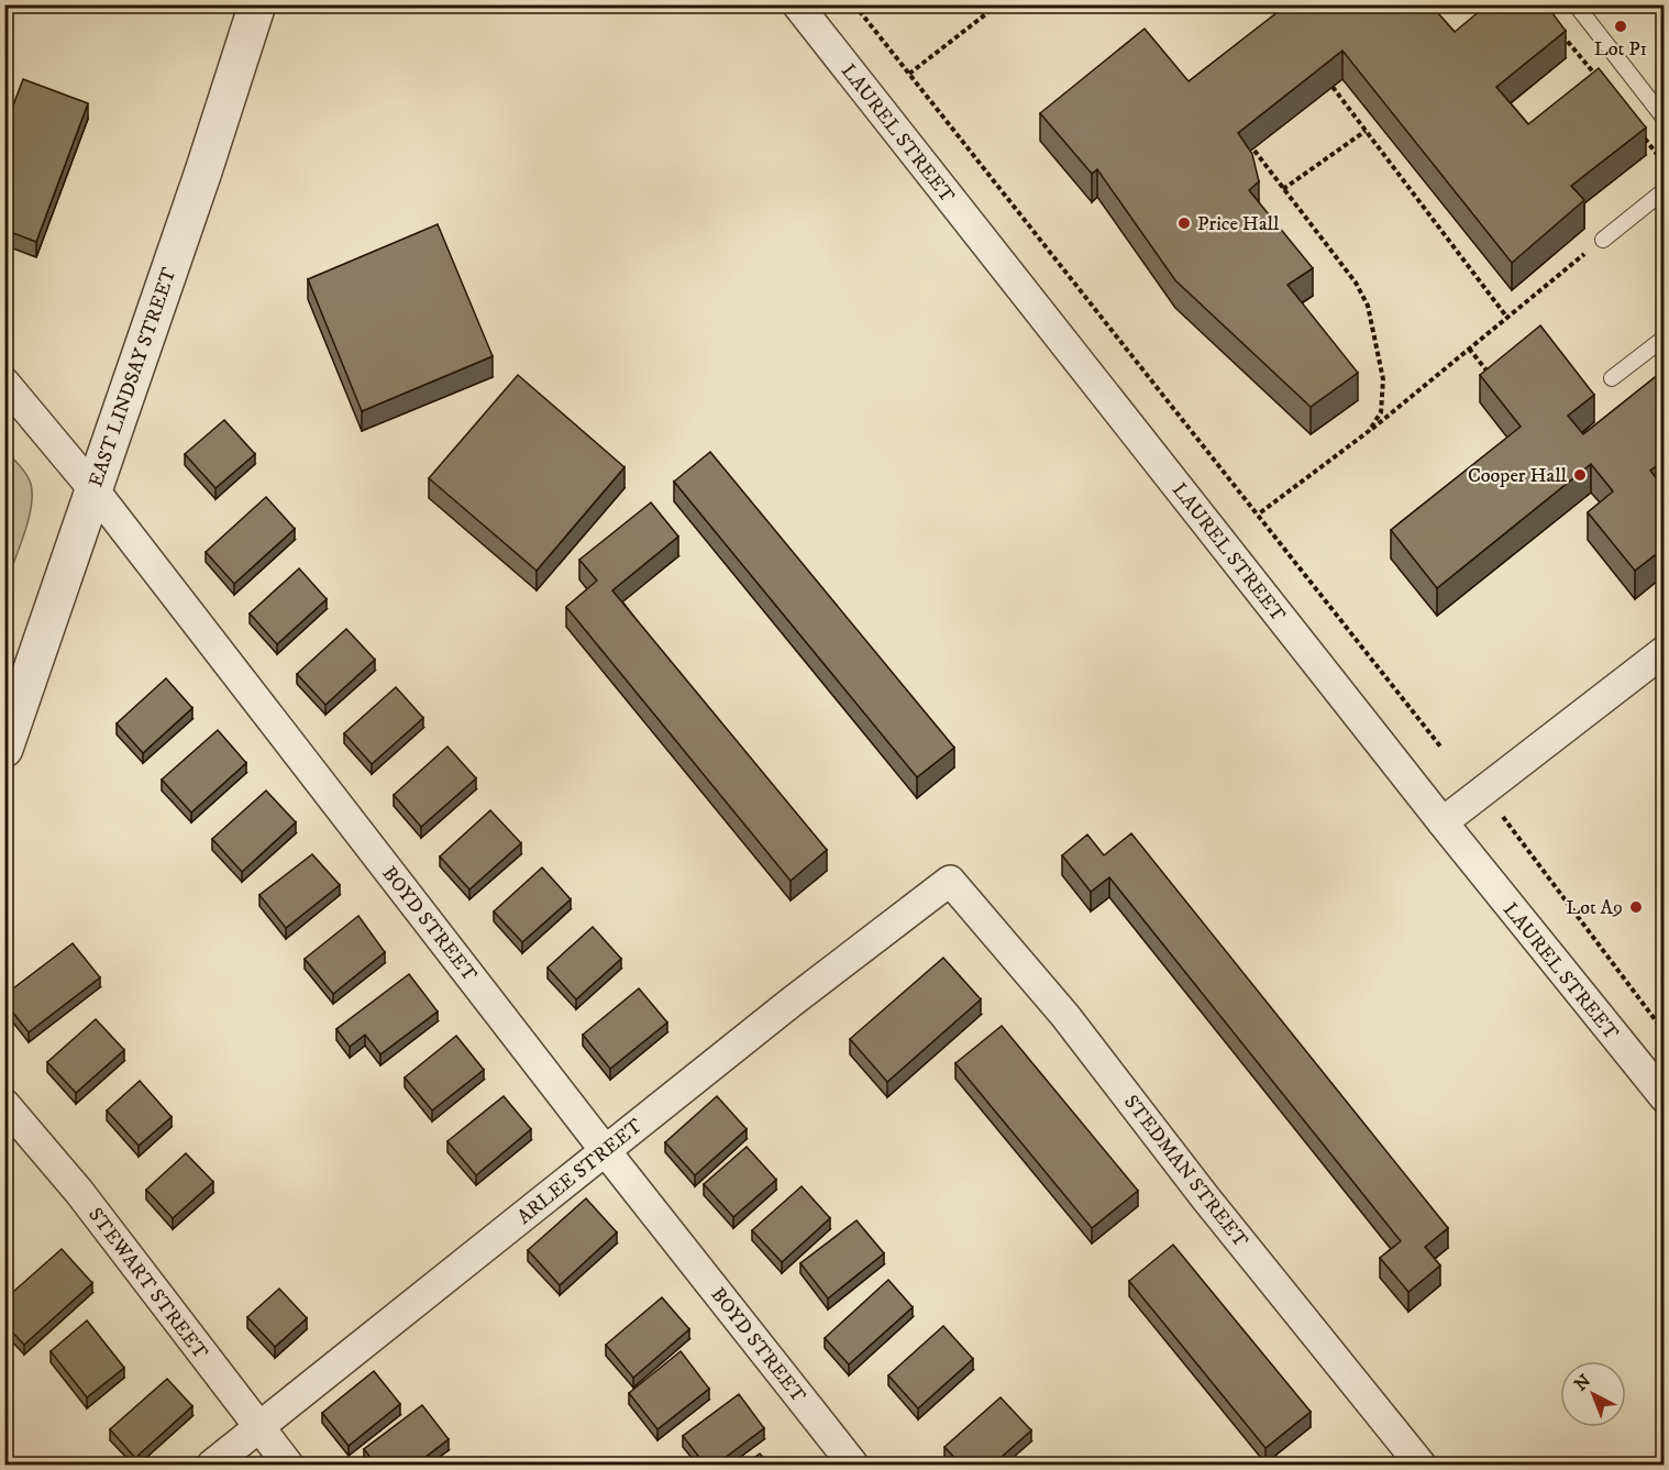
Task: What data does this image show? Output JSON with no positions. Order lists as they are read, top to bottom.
{
  "streets": {
    "street": [
      "LAUREL STREET",
      "EAST LINDSAY STREET",
      "BOYD STREET",
      "ARLEE STREET",
      "STEDMAN STREET",
      "STEWART STREET"
    ]
  },
  "crossings": [
    ["EAST LINDSAY STREET", "BOYD STREET"],
    ["BOYD STREET", "ARLEE STREET"],
    ["ARLEE STREET", "STEDMAN STREET"],
    ["ARLEE STREET", "STEWART STREET"]
  ],
  "places": [
    "Lot P1",
    "Price Hall",
    "Cooper Hall",
    "Lot A9"
  ],
  "north": "top left"
}
